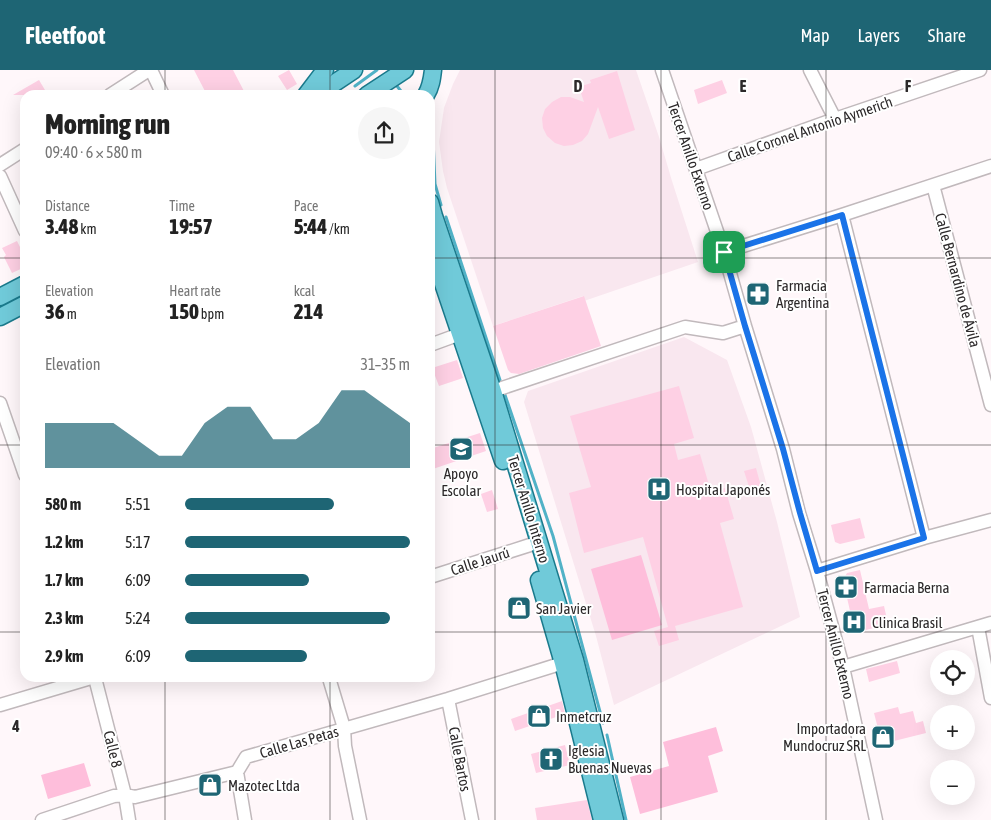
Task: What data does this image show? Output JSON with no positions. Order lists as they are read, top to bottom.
{
  "streets": {
    "main road": ["Tercer Anillo Interno"],
    "street": [
      "Calle Coronel Antonio Aymerich",
      "Tercer Anillo Externo",
      "Calle Bernardino de Ávila",
      "Calle Jaurú",
      "Calle Las Petas",
      "Calle 8",
      "Calle Bartos"
    ]
  },
  "crossings": [
    ["Calle Coronel Antonio Aymerich", "Tercer Anillo Externo"],
    ["Tercer Anillo Interno", "Calle Jaurú"],
    ["Tercer Anillo Interno", "Calle Las Petas"],
    ["Calle Las Petas", "Calle Bartos"]
  ],
  "places": {
    "pharmacy": ["Farmacia Argentina", "Farmacia Berna"],
    "school or university": ["Apoyo Escolar"],
    "hospital": ["Hospital Japonés", "Clinica Brasil"],
    "shop": [
      "San Javier",
      "Inmetcruz",
      "Importadora Mundocruz SRL",
      "Mazotec Ltda"
    ],
    "church": ["Iglesia Buenas Nuevas"]
  },
  "page": {
    "header": "Fleetfoot",
    "nav": ["Map", "Layers", "Share"],
    "heading": ["Morning run", "09:40 · 6 × 580 m"],
    "stats": [
      ["Distance", "3.48 km"],
      ["Time", "19:57"],
      ["Pace", "5:44 /km"],
      ["Elevation", "36 m"],
      ["Heart rate", "150 bpm"],
      ["kcal", "214"]
    ],
    "chart": ["Elevation", "31–35 m"],
    "list": [
      {
        "name": "580 m",
        "note": "5:51"
      },
      {
        "name": "1.2 km",
        "note": "5:17"
      },
      {
        "name": "1.7 km",
        "note": "6:09"
      },
      {
        "name": "2.3 km",
        "note": "5:24"
      },
      {
        "name": "2.9 km",
        "note": "6:09"
      }
    ],
    "map_buttons": ["+", "−"]
  },
  "grid": {
    "columns": ["D", "E", "F"],
    "rows": ["4"]
  }
}
